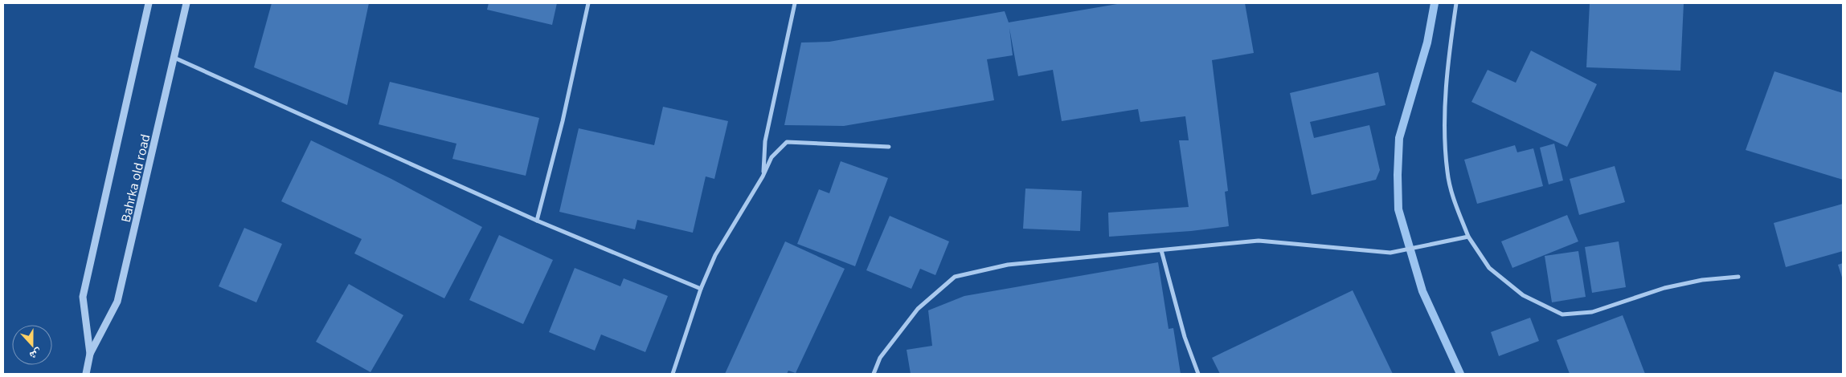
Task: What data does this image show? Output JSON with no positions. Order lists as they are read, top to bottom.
{
  "streets": {
    "street": ["Bahrka old road"]
  },
  "north": "bottom"
}
